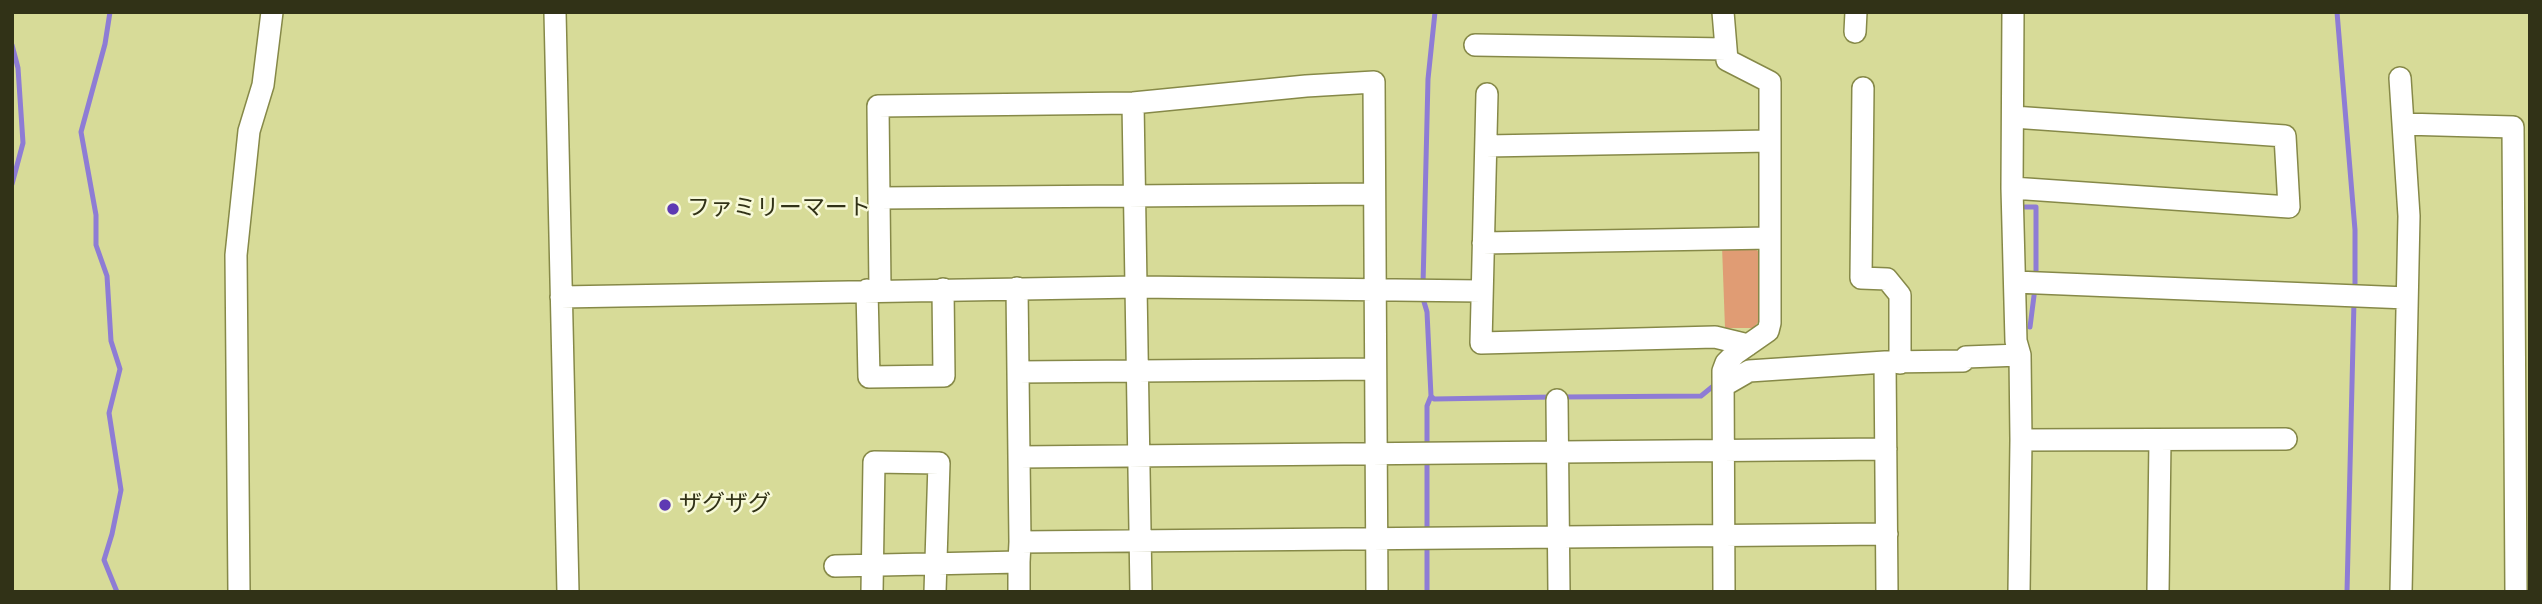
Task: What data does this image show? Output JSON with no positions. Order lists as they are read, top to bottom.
{
  "places": ["ファミリーマート", "ザグザグ"]
}
